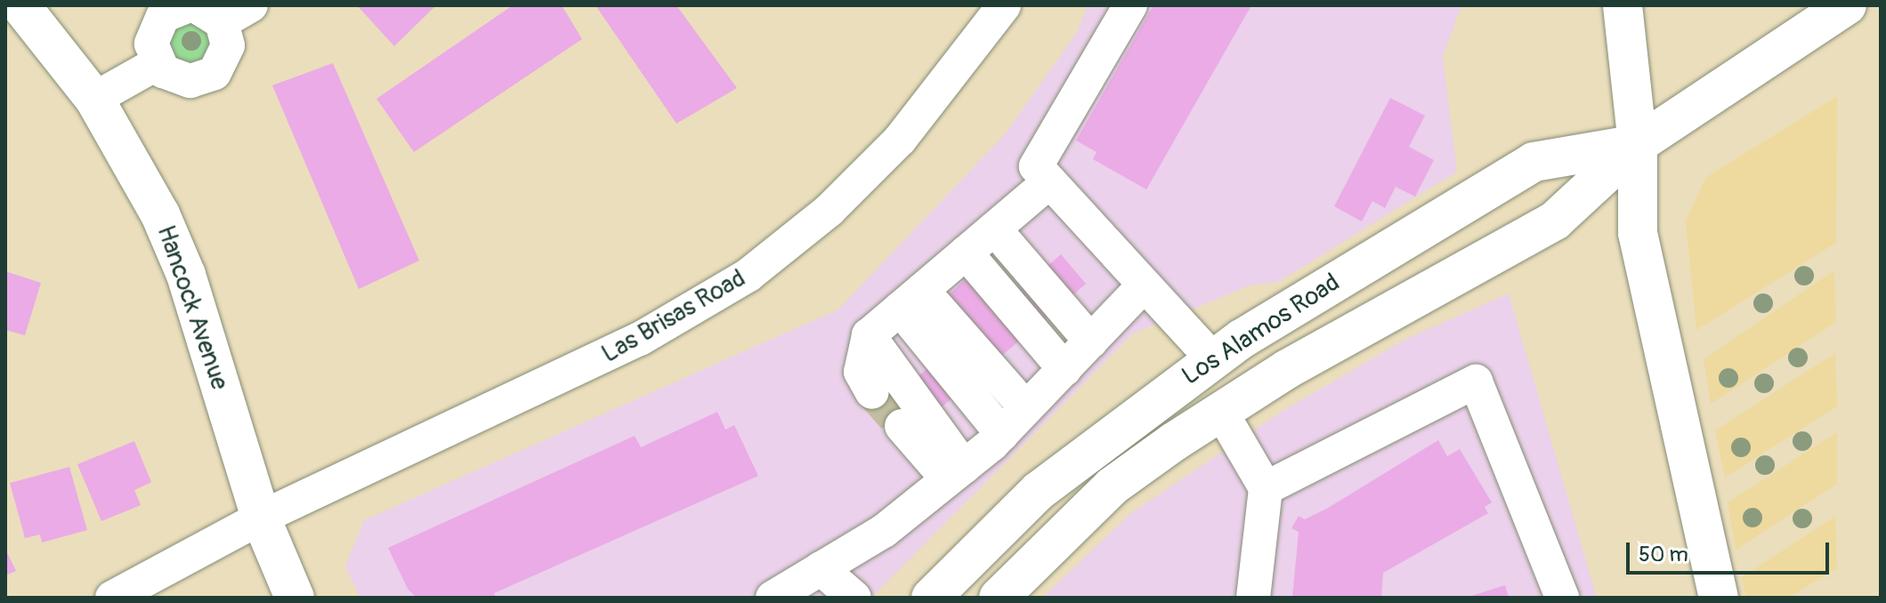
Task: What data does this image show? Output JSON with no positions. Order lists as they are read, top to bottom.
{
  "streets": {
    "main road": ["Hancock Avenue", "Los Alamos Road"],
    "street": ["Las Brisas Road"]
  },
  "crossings": [
    ["Hancock Avenue", "Las Brisas Road"]
  ],
  "scale_bar": "50 m"
}
